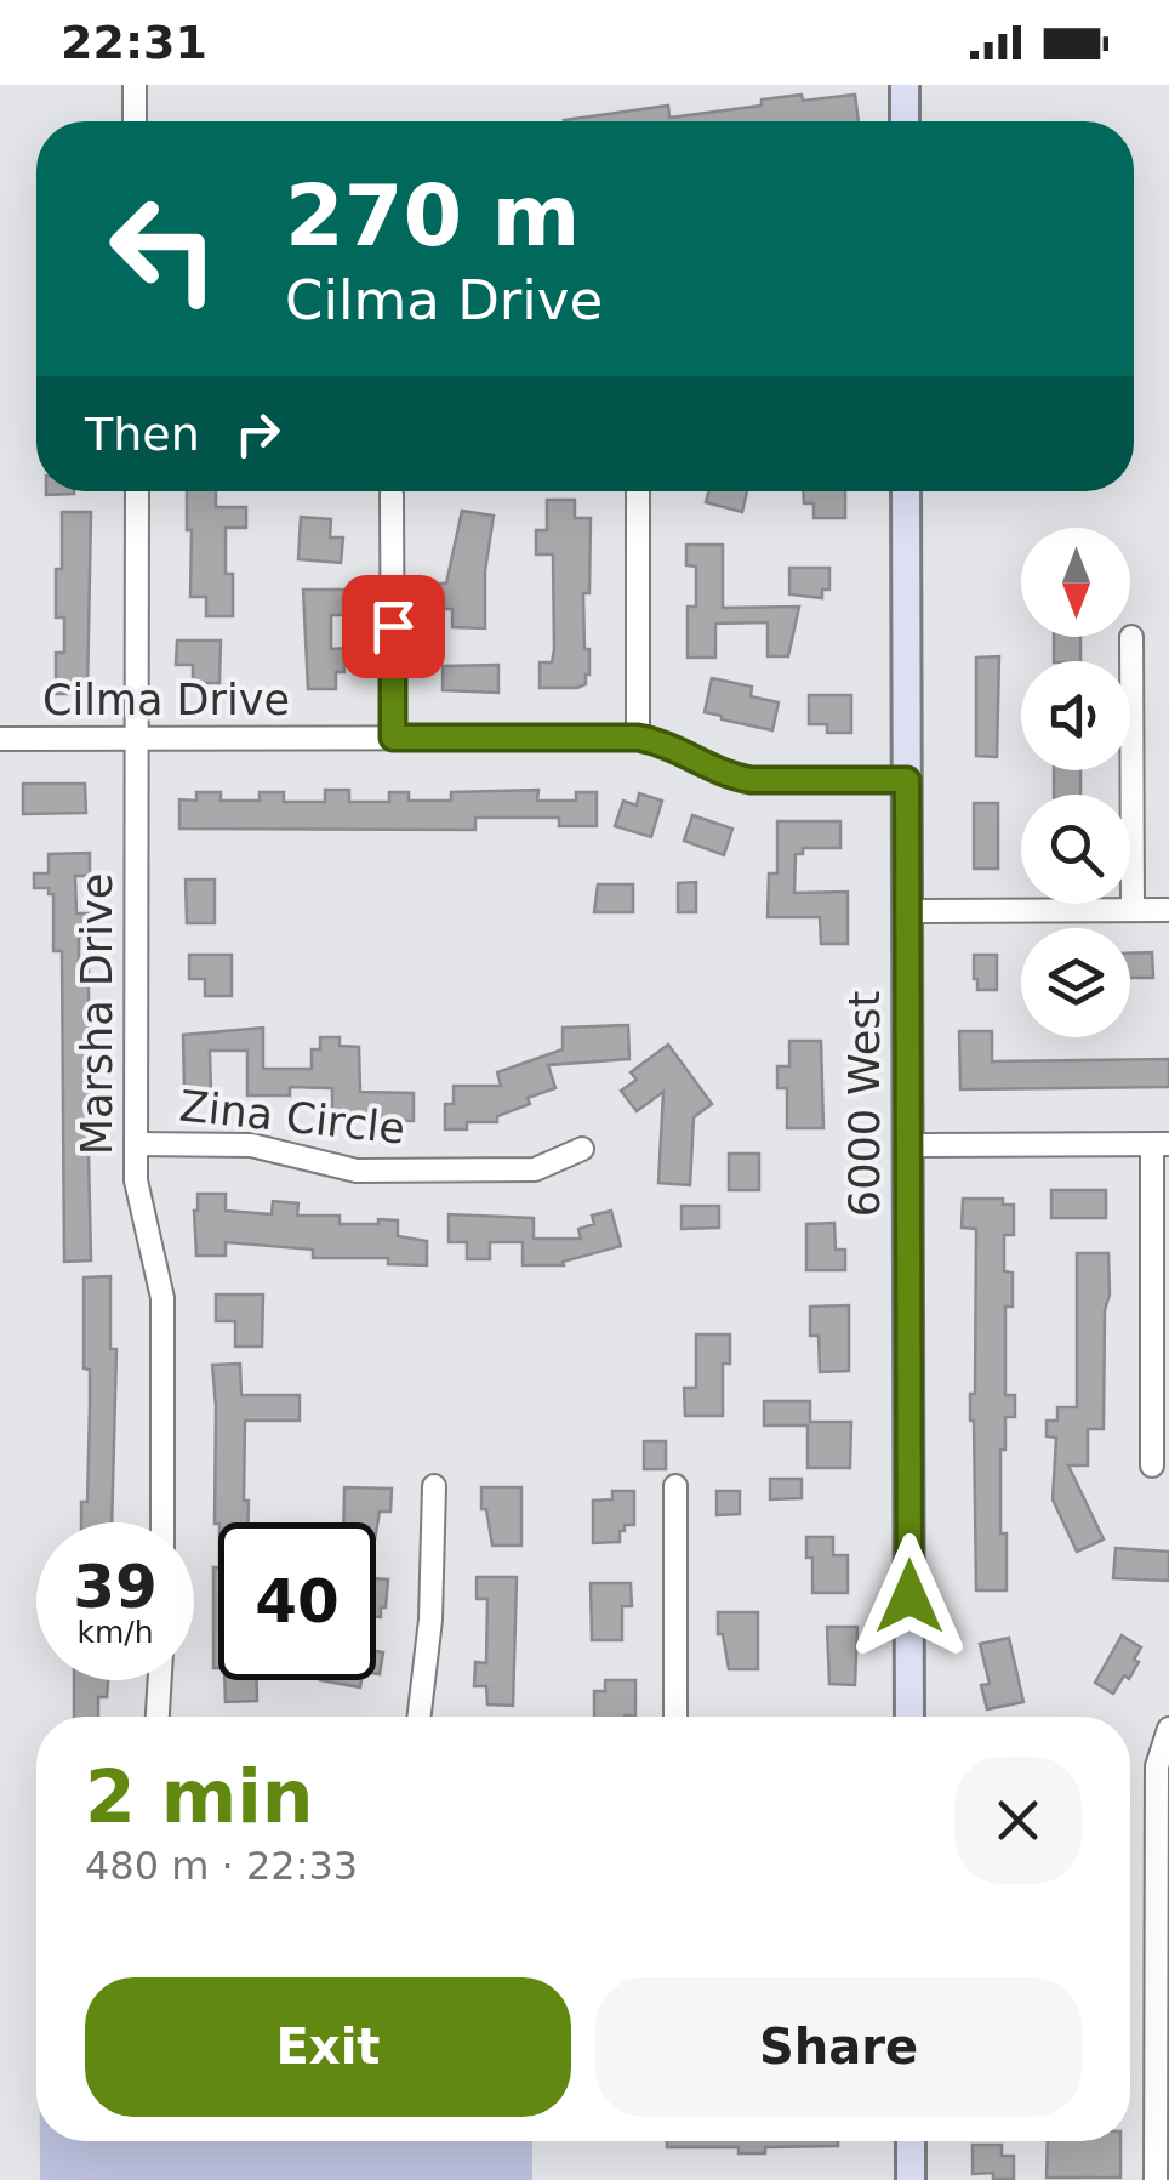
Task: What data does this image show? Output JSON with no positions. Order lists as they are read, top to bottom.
{
  "streets": {
    "street": [
      "Cilma Drive",
      "Marsha Drive",
      "6000 West",
      "Zina Circle"
    ]
  },
  "crossings": [
    ["Cilma Drive", "Marsha Drive"],
    ["Cilma Drive", "6000 West"],
    ["Marsha Drive", "Zina Circle"]
  ],
  "north": "bottom",
  "page": {
    "status": "22:31",
    "turn": ["270 m", "Cilma Drive"],
    "then": "Then",
    "speed": "39 km/h",
    "limit": "40",
    "heading": ["2 min", "480 m · 22:33"],
    "buttons": ["Exit", "Share"]
  }
}
